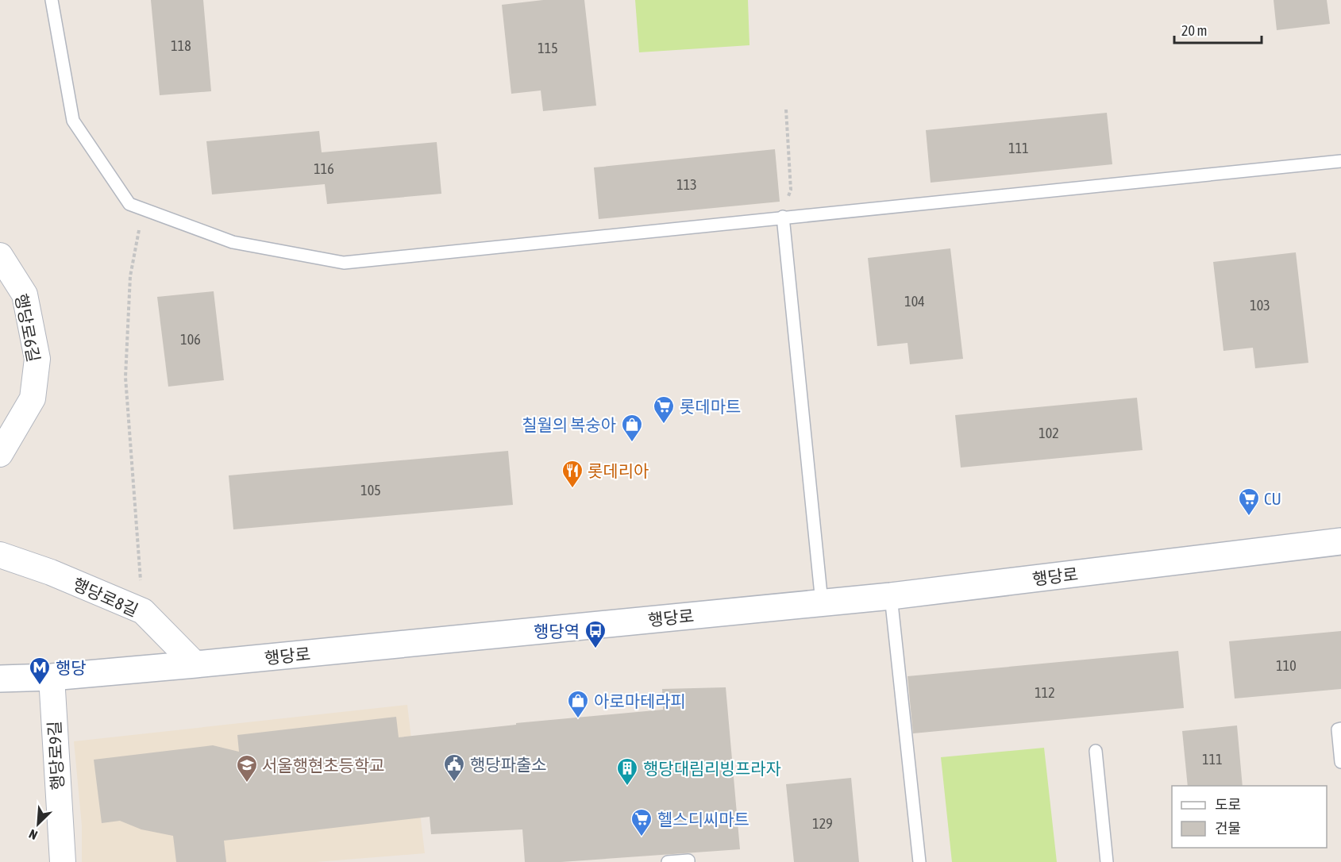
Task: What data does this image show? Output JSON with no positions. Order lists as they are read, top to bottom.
{
  "streets": {
    "main road": ["행당로"],
    "street": ["행당로6길", "행당로8길", "행당로9길"]
  },
  "crossings": [
    ["행당로", "행당로8길"],
    ["행당로", "행당로9길"]
  ],
  "places": {
    "supermarket": ["롯데마트", "CU", "헬스디씨마트"],
    "shop": ["칠월의 복숭아", "아로마테라피"],
    "restaurant": ["롯데리아"],
    "bus stop": ["행당역"],
    "metro station": ["행당"],
    "public building": ["행당파출소"],
    "school or university": ["서울행현초등학교"],
    "building": ["행당대림리빙프라자"]
  },
  "house_numbers": [
    "118",
    "115",
    "111",
    "116",
    "113",
    "104",
    "103",
    "106",
    "102",
    "105",
    "110",
    "112",
    "111",
    "129"
  ],
  "legend": ["도로", "건물"],
  "scale_bar": "20 m",
  "north": "bottom left"
}
